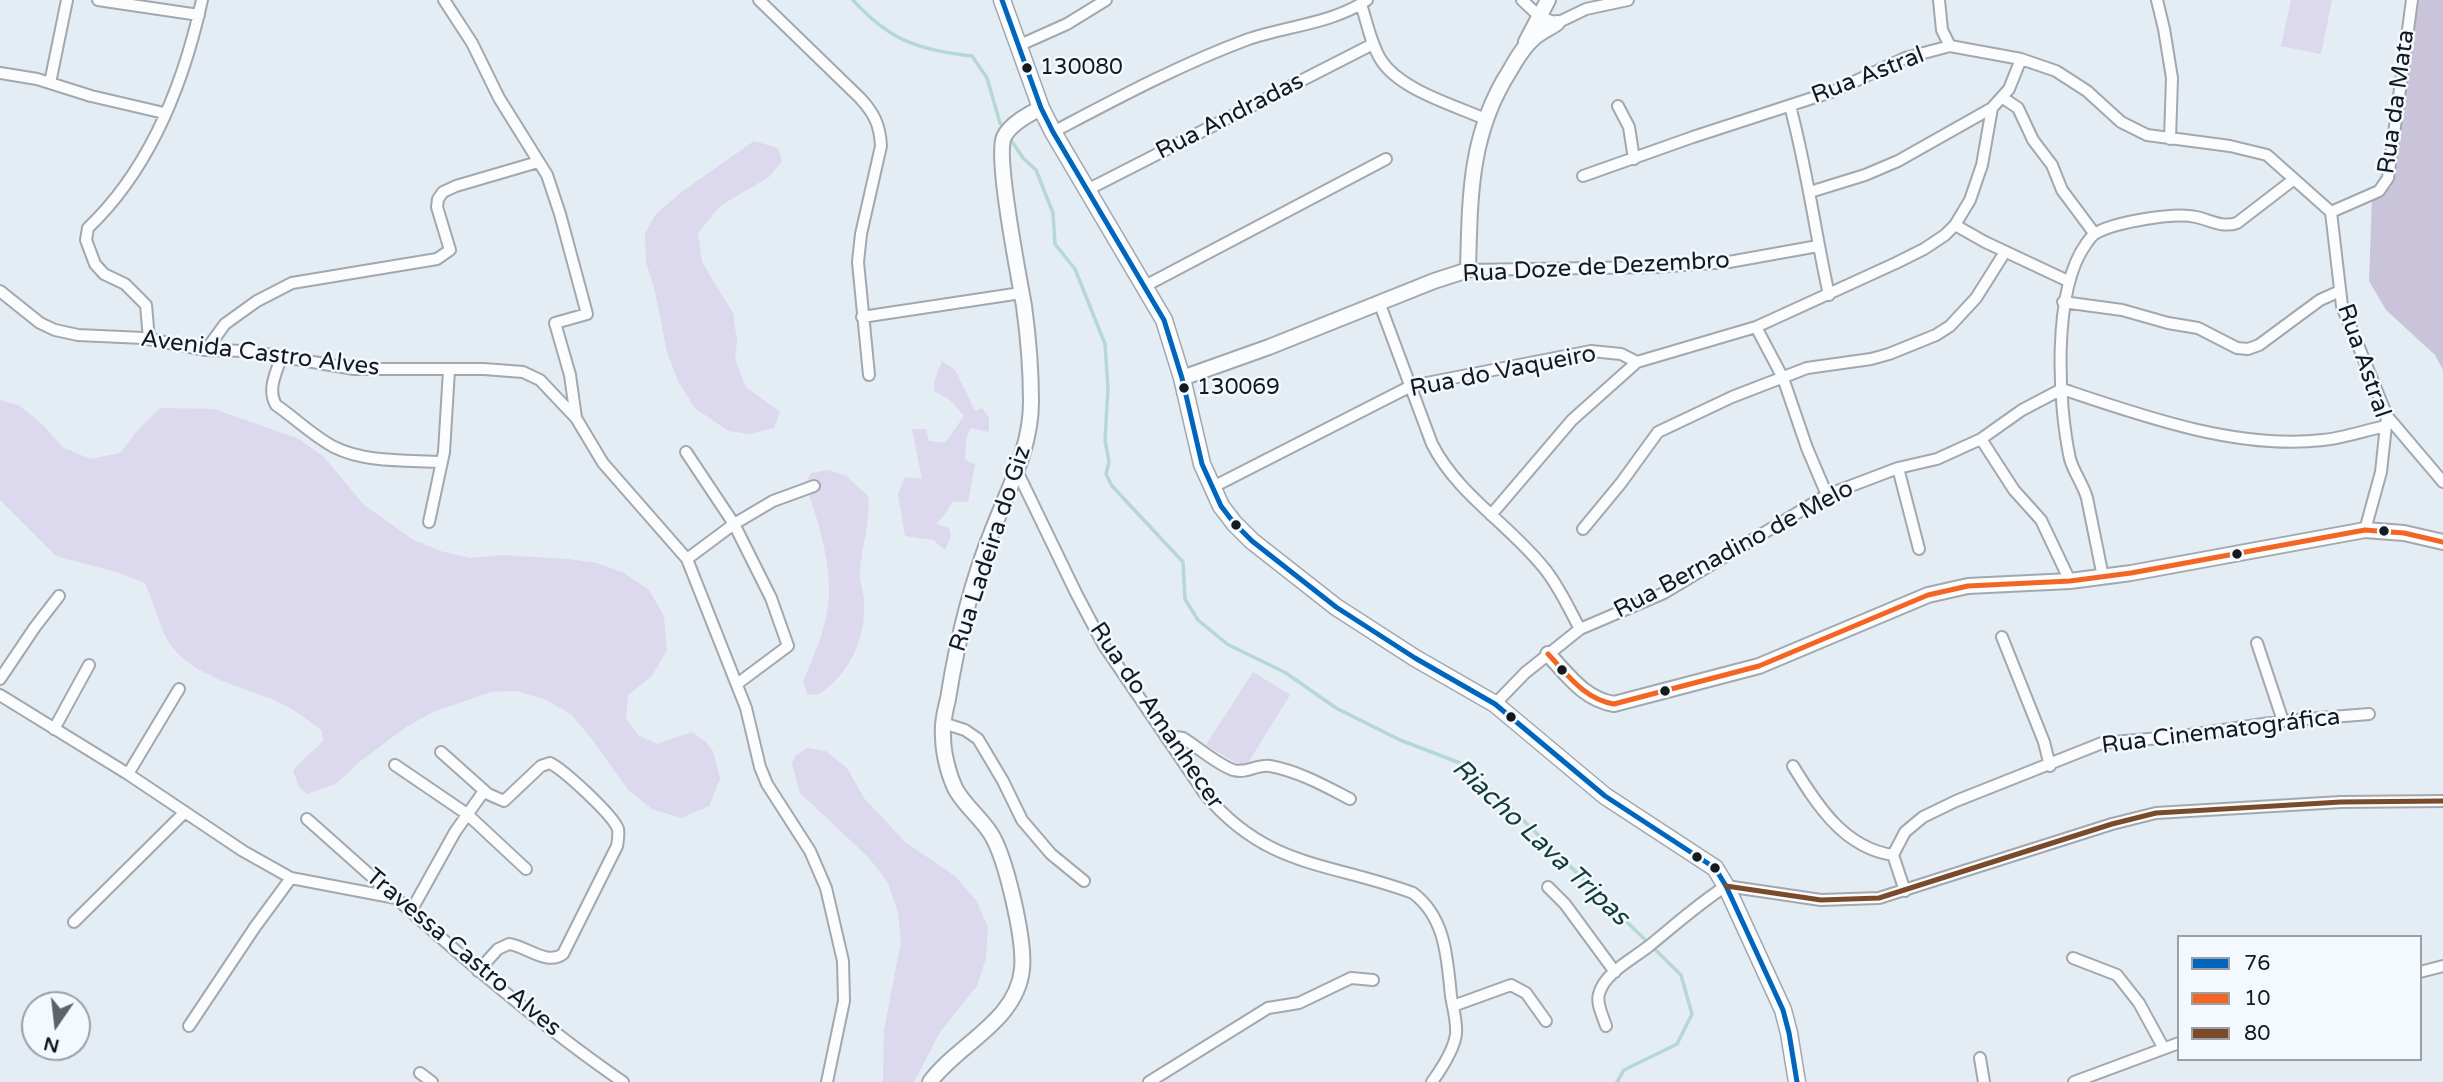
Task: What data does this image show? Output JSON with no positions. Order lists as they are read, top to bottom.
{
  "streets": {
    "street": [
      "Rua Astral",
      "Rua da Mata",
      "Rua Andradas",
      "Rua Doze de Dezembro",
      "Avenida Castro Alves",
      "Rua do Vaqueiro",
      "Rua Ladeira do Giz",
      "Rua Bernadino de Melo",
      "Rua do Amanhecer",
      "Rua Cinematográfica",
      "Travessa Castro Alves"
    ]
  },
  "crossings": [
    ["Rua Astral", "Rua da Mata"],
    ["Rua Ladeira do Giz", "Rua do Amanhecer"]
  ],
  "water": ["Riacho Lava Tripas"],
  "places": ["130080", "130069"],
  "lines": ["transit line 76", "transit line 10", "transit line 80"],
  "legend": ["76", "10", "80"],
  "north": "bottom"
}
